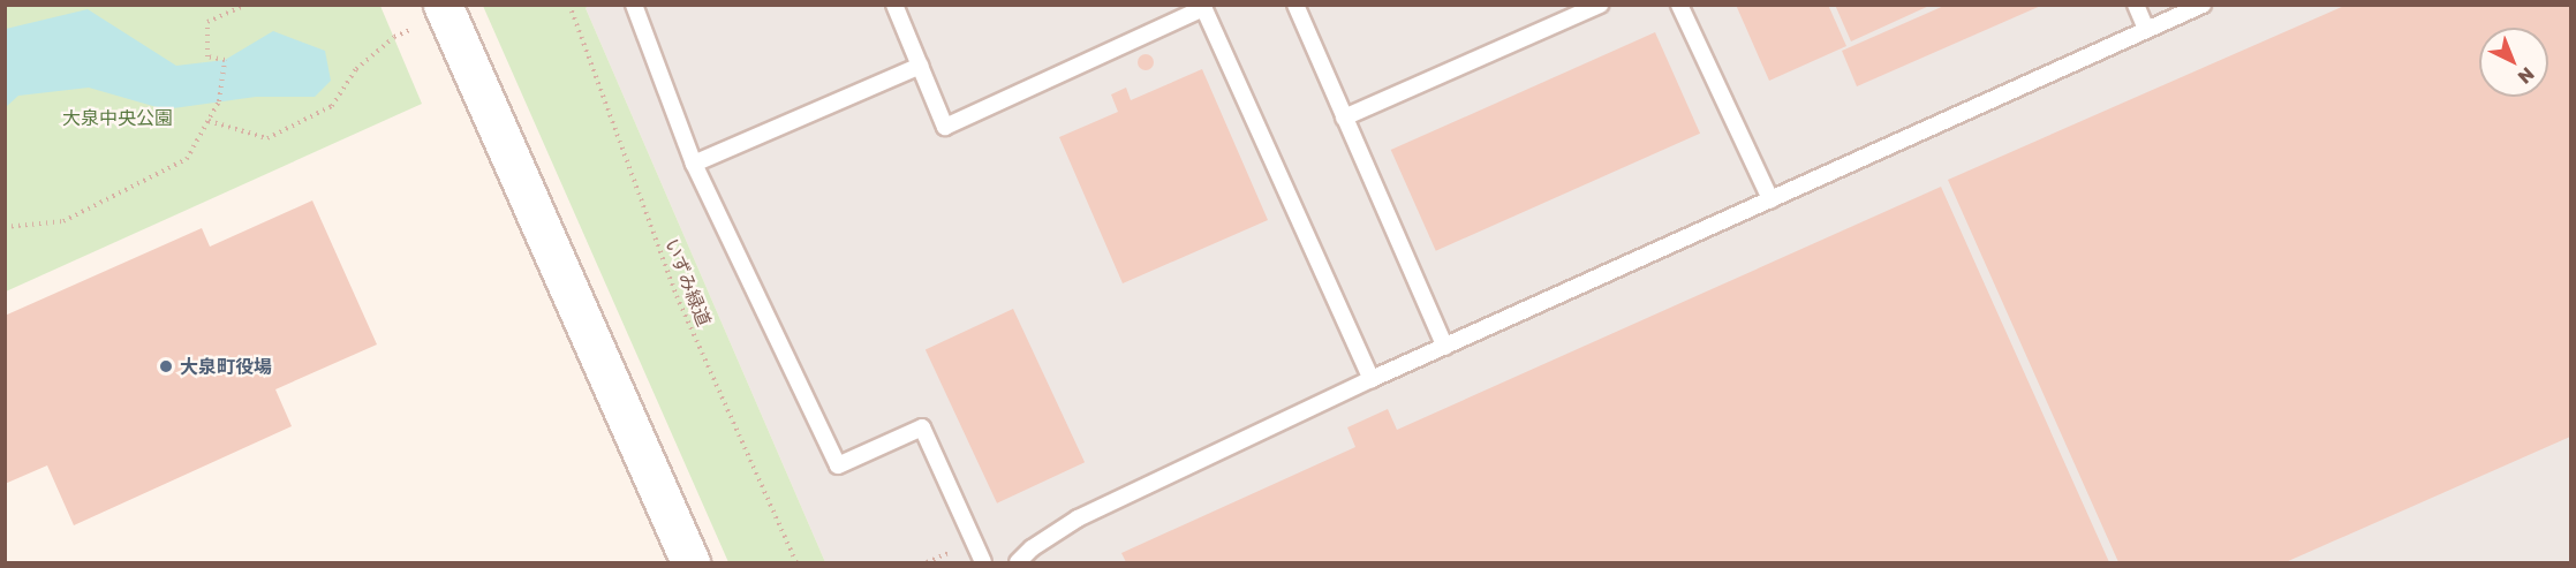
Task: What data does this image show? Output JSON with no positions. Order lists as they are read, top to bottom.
{
  "streets": {
    "path": ["いずみ緑道"]
  },
  "parks": ["大泉中央公園"],
  "places": ["大泉町役場"],
  "north": "bottom right"
}
